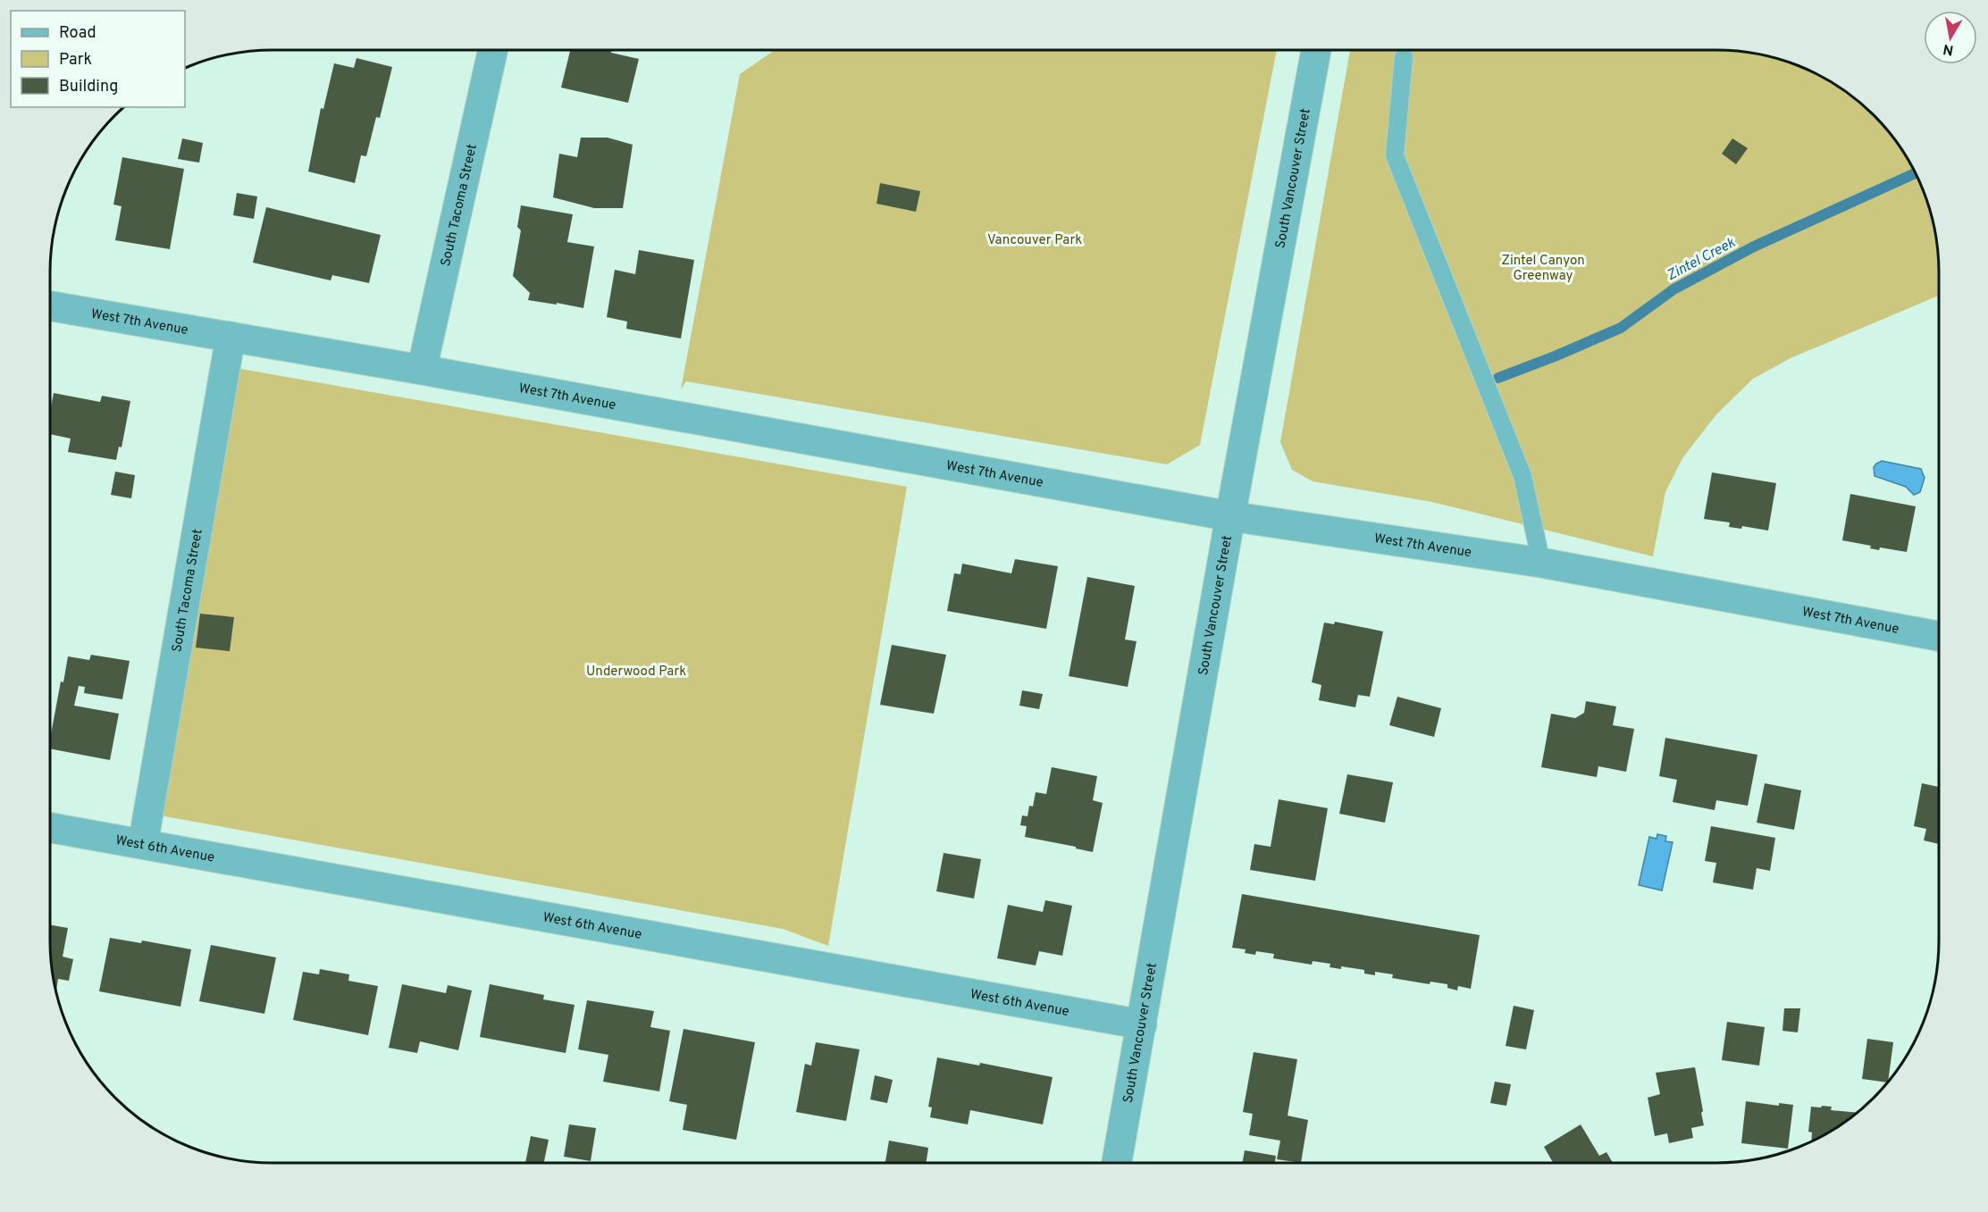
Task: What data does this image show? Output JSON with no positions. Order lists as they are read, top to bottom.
{
  "streets": {
    "street": [
      "South Vancouver Street",
      "South Tacoma Street",
      "West 7th Avenue",
      "West 6th Avenue"
    ]
  },
  "crossings": [
    ["South Vancouver Street", "West 7th Avenue"],
    ["South Vancouver Street", "West 6th Avenue"],
    ["South Tacoma Street", "West 7th Avenue"],
    ["South Tacoma Street", "West 6th Avenue"]
  ],
  "water": ["Zintel Creek"],
  "parks": ["Vancouver Park", "Zintel Canyon Greenway", "Underwood Park"],
  "legend": ["Road", "Park", "Building"],
  "north": "bottom"
}
